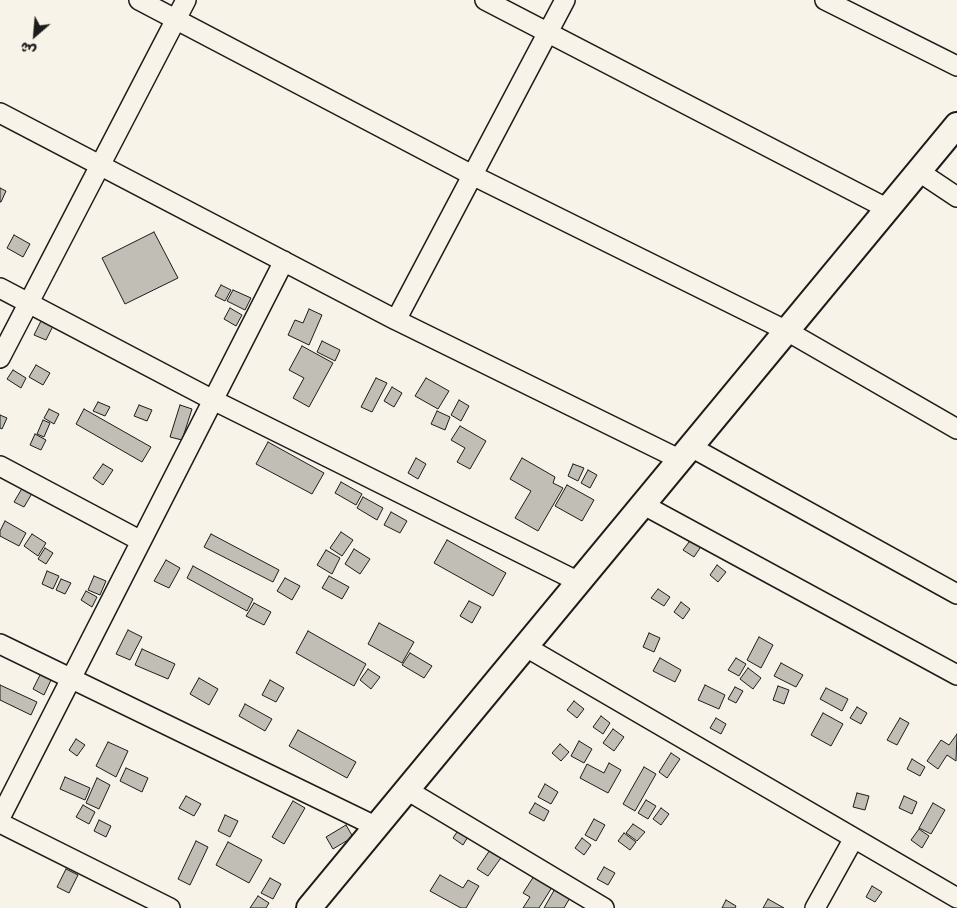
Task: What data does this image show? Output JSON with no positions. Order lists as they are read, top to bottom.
{
  "north": "bottom left"
}
